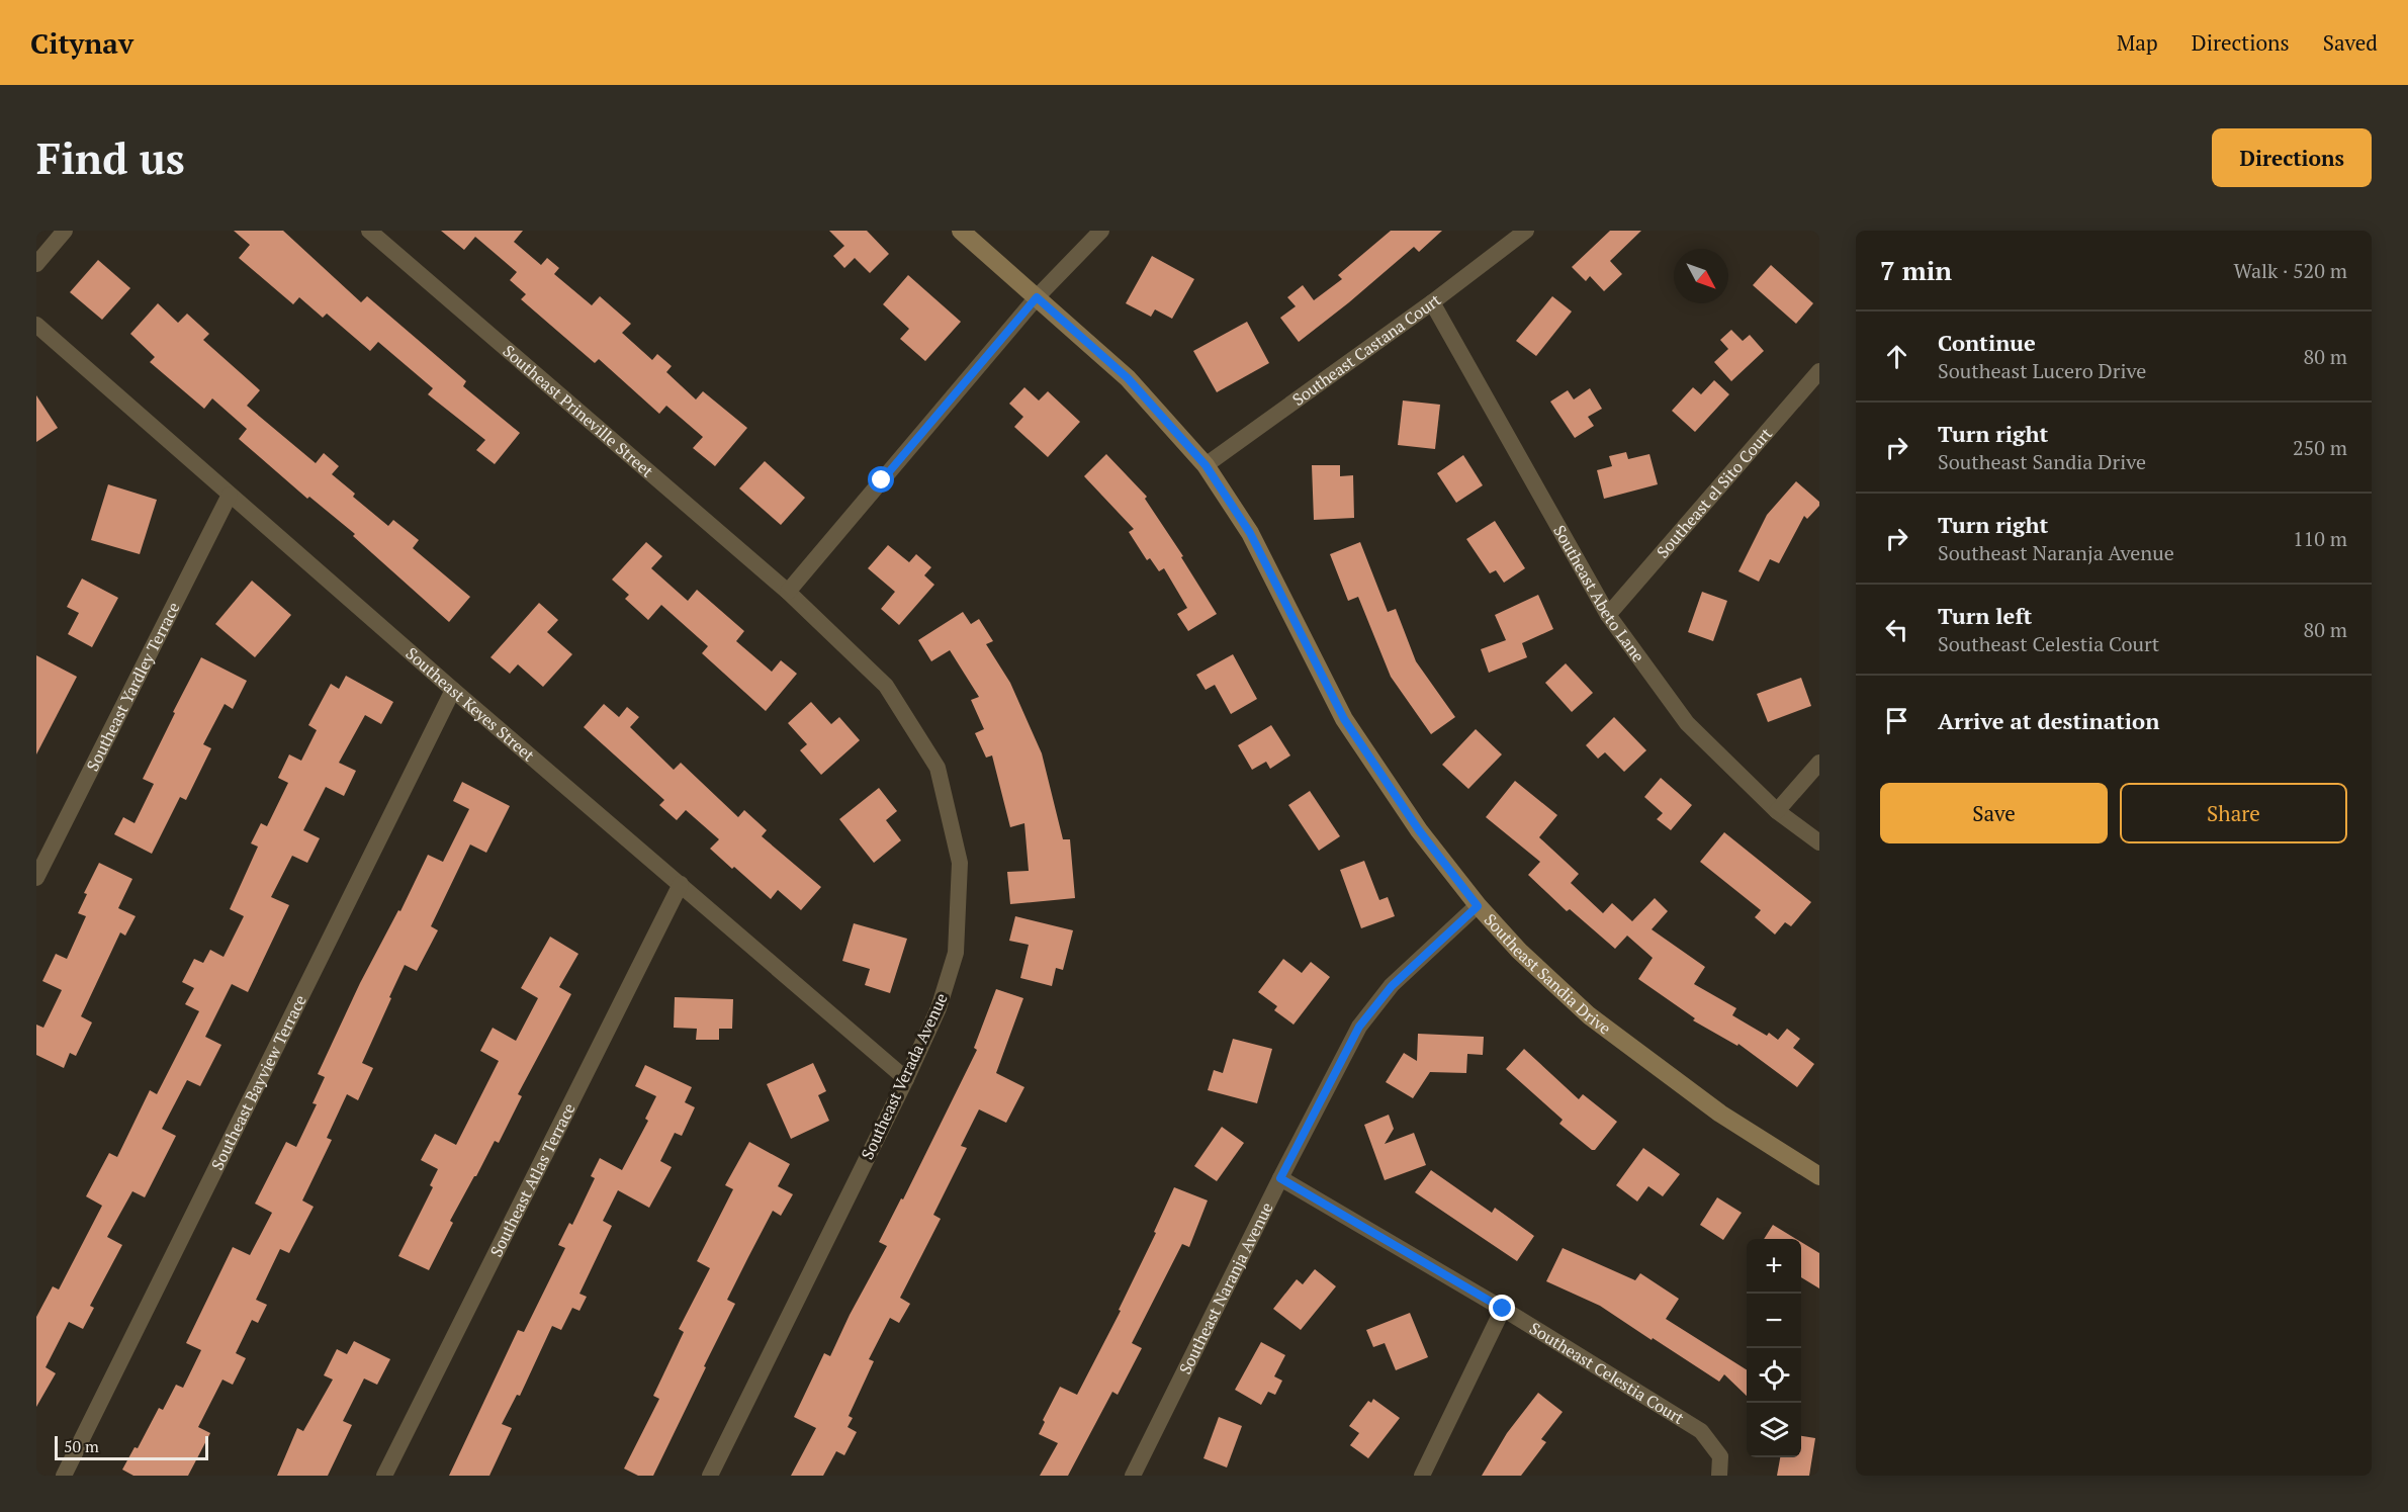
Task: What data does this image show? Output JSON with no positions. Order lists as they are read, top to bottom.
{
  "streets": {
    "street": [
      "Southeast Castana Court",
      "Southeast Prineville Street",
      "Southeast el Sito Court",
      "Southeast Abeto Lane",
      "Southeast Yardley Terrace",
      "Southeast Keyes Street",
      "Southeast Sandia Drive",
      "Southeast Verada Avenue",
      "Southeast Bayview Terrace",
      "Southeast Atlas Terrace",
      "Southeast Naranja Avenue",
      "Southeast Celestia Court"
    ]
  },
  "crossings": [
    ["Southeast Castana Court", "Southeast Abeto Lane"],
    ["Southeast Castana Court", "Southeast Sandia Drive"],
    ["Southeast Prineville Street", "Southeast Verada Avenue"],
    ["Southeast el Sito Court", "Southeast Abeto Lane"],
    ["Southeast Yardley Terrace", "Southeast Keyes Street"],
    ["Southeast Keyes Street", "Southeast Verada Avenue"],
    ["Southeast Keyes Street", "Southeast Bayview Terrace"],
    ["Southeast Keyes Street", "Southeast Atlas Terrace"],
    ["Southeast Sandia Drive", "Southeast Naranja Avenue"],
    ["Southeast Naranja Avenue", "Southeast Celestia Court"]
  ],
  "scale_bar": "50 m",
  "north": "bottom right",
  "page": {
    "header": "Citynav",
    "nav": ["Map", "Directions", "Saved"],
    "buttons": [
      "Directions",
      ["Save", "Share"]
    ],
    "title": "Find us",
    "heading": ["7 min", "Walk · 520 m"],
    "list": [
      ["Continue", "Southeast Lucero Drive", "80 m"],
      ["Turn right", "Southeast Sandia Drive", "250 m"],
      ["Turn right", "Southeast Naranja Avenue", "110 m"],
      ["Turn left", "Southeast Celestia Court", "80 m"],
      "Arrive at destination"
    ],
    "map_buttons": ["+", "−"],
    "scale": "50 m"
  }
}
